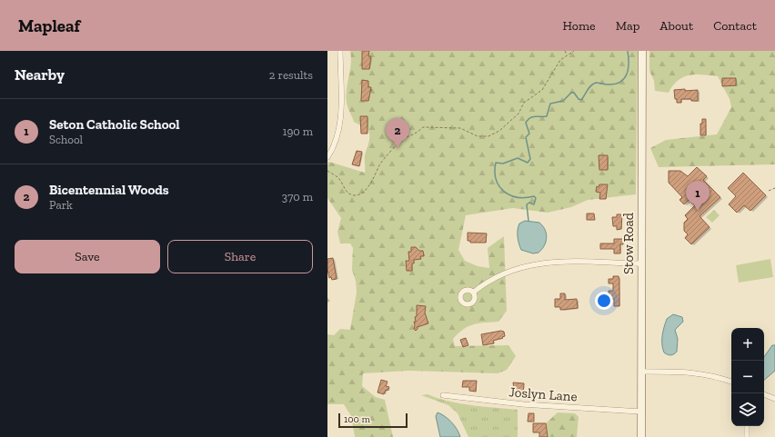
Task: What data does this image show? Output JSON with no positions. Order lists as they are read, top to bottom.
{
  "streets": {
    "street": ["Stow Road", "Joslyn Lane"]
  },
  "crossings": [
    ["Stow Road", "Joslyn Lane"]
  ],
  "scale_bar": "100 m",
  "page": {
    "header": "Mapleaf",
    "nav": [
      "Home",
      "Map",
      "About",
      "Contact"
    ],
    "heading": ["Nearby", "2 results"],
    "list": [
      {
        "mark": "1",
        "name": "Seton Catholic School",
        "note": "School",
        "value": "190 m"
      },
      {
        "mark": "2",
        "name": "Bicentennial Woods",
        "note": "Park",
        "value": "370 m"
      }
    ],
    "pins": ["2", "1"],
    "buttons": ["Save", "Share"],
    "map_buttons": ["+", "−"],
    "scale": "100 m"
  }
}
